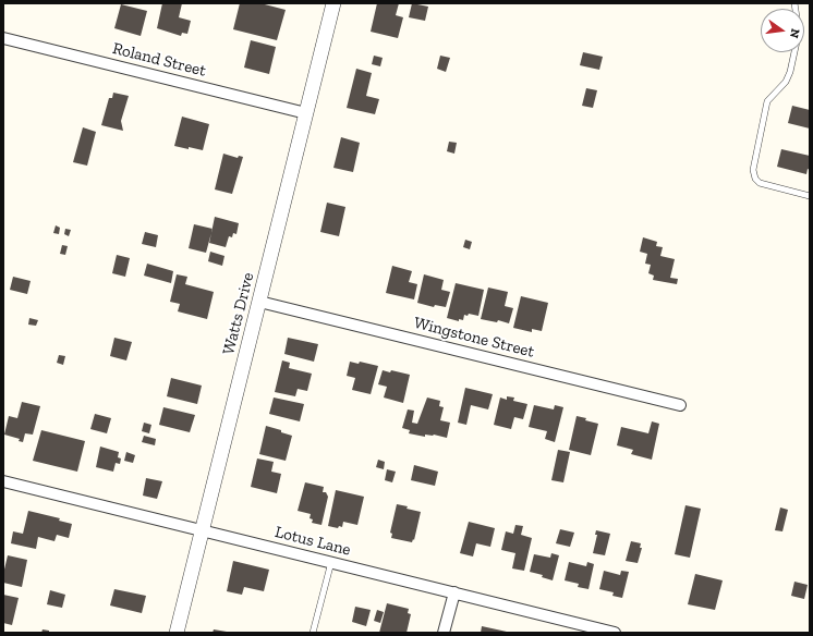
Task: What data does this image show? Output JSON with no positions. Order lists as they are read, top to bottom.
{
  "streets": {
    "street": [
      "Roland Street",
      "Watts Drive",
      "Wingstone Street",
      "Lotus Lane"
    ]
  },
  "crossings": [
    ["Roland Street", "Watts Drive"],
    ["Watts Drive", "Wingstone Street"],
    ["Watts Drive", "Lotus Lane"]
  ],
  "north": "right"
}
